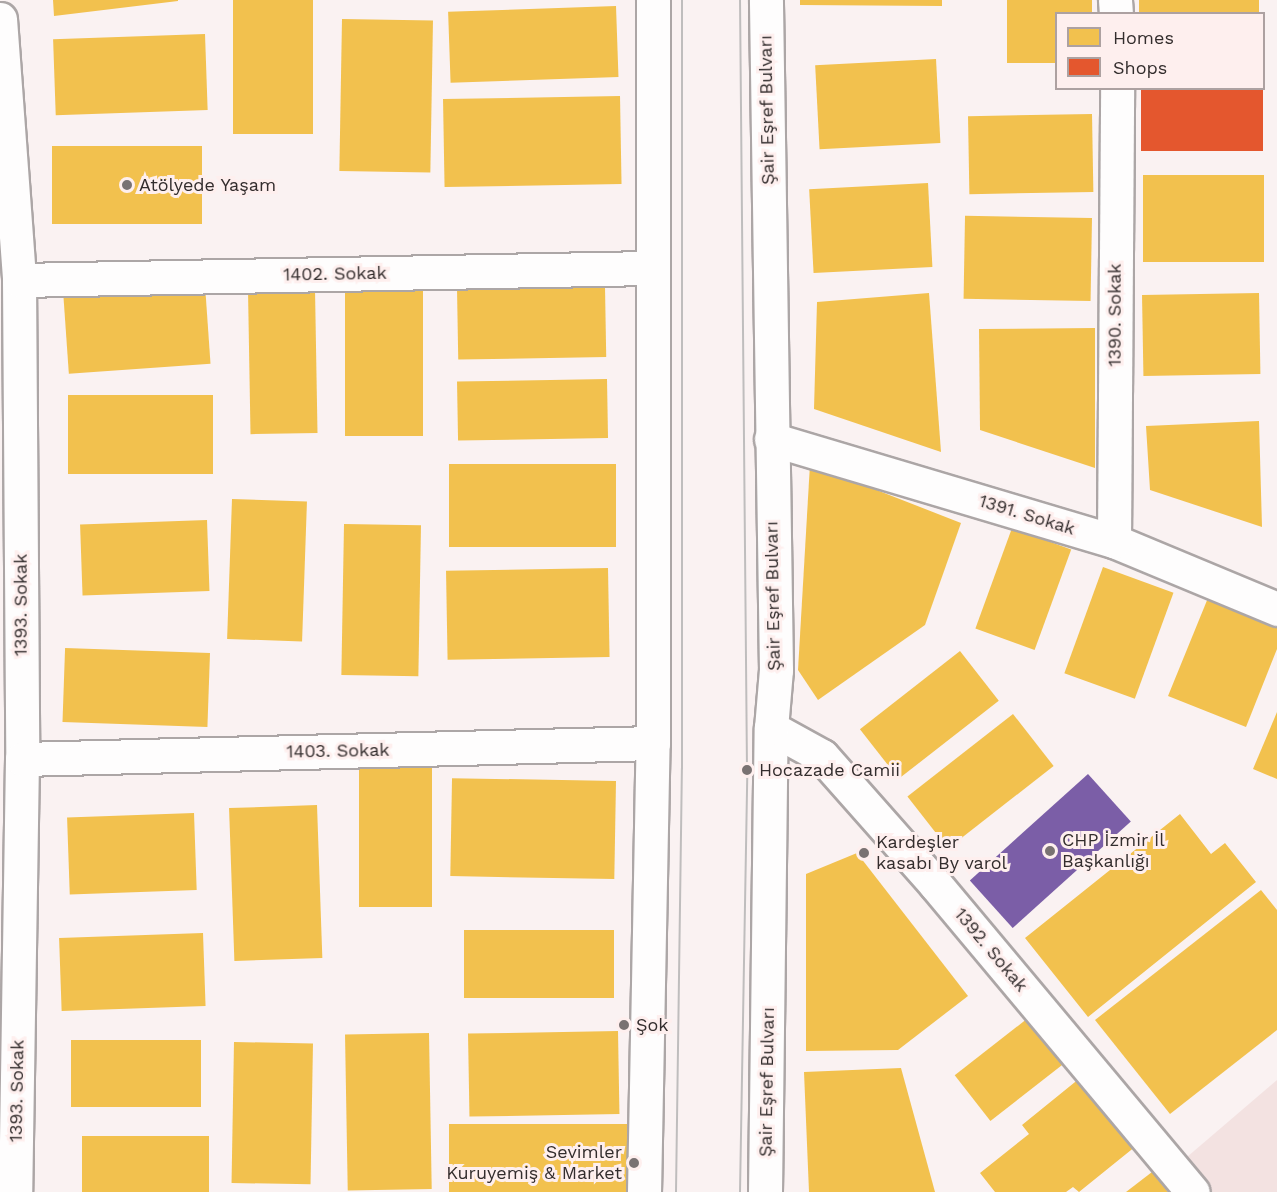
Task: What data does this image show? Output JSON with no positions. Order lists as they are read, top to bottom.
{
  "streets": {
    "street": [
      "Şair Eşref Bulvarı",
      "1402. Sokak",
      "1390. Sokak",
      "1391. Sokak",
      "1393. Sokak",
      "1403. Sokak",
      "1392. Sokak"
    ]
  },
  "crossings": [
    ["Şair Eşref Bulvarı", "1391. Sokak"],
    ["Şair Eşref Bulvarı", "1392. Sokak"],
    ["1402. Sokak", "1393. Sokak"],
    ["1390. Sokak", "1391. Sokak"],
    ["1393. Sokak", "1403. Sokak"]
  ],
  "places": [
    "Atölyede Yaşam",
    "Hocazade Camii",
    "CHP İzmir İl Başkanlığı",
    "Kardeşler kasabı By varol",
    "Şok",
    "Sevimler Kuruyemiş & Market"
  ],
  "legend": ["Homes", "Shops"]
}
